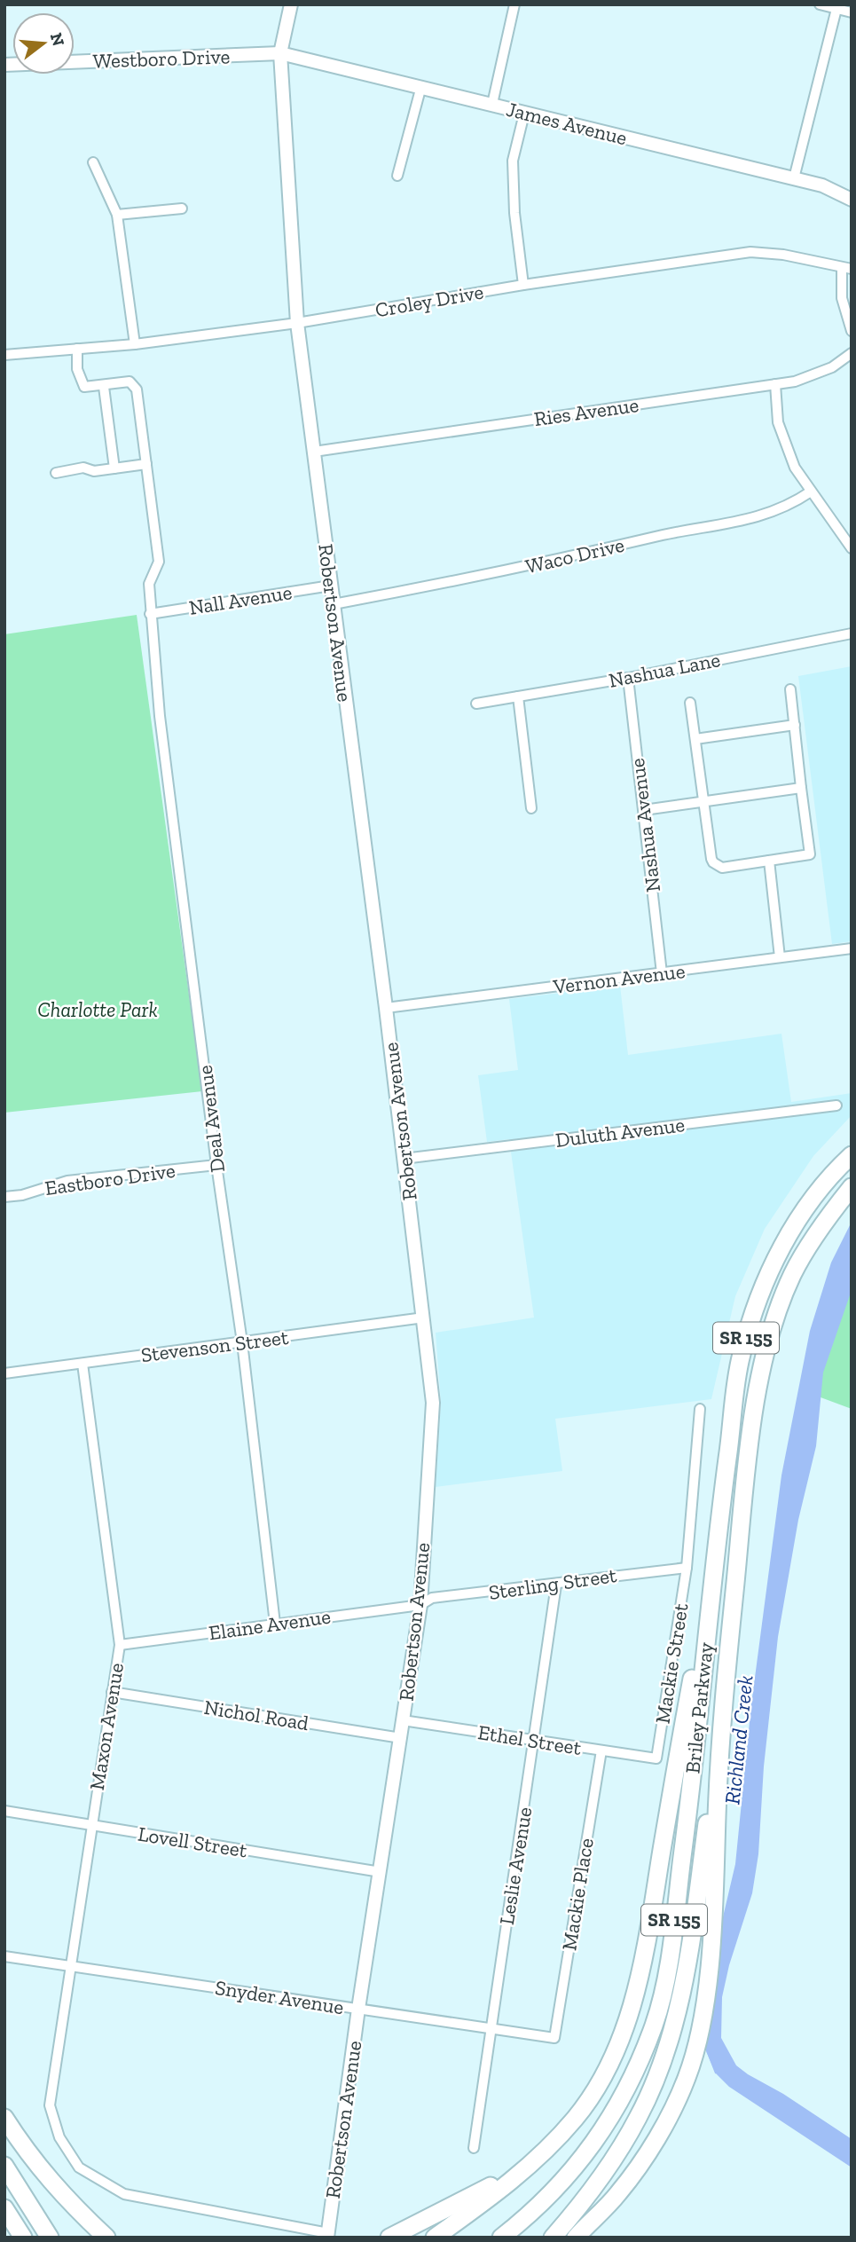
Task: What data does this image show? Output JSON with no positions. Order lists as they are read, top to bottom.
{
  "streets": {
    "highway": ["SR 155", "Briley Parkway"],
    "street": [
      "Westboro Drive",
      "James Avenue",
      "Croley Drive",
      "Ries Avenue",
      "Waco Drive",
      "Nall Avenue",
      "Robertson Avenue",
      "Nashua Lane",
      "Nashua Avenue",
      "Vernon Avenue",
      "Deal Avenue",
      "Duluth Avenue",
      "Eastboro Drive",
      "Stevenson Street",
      "Sterling Street",
      "Elaine Avenue",
      "Mackie Street",
      "Nichol Road",
      "Maxon Avenue",
      "Ethel Street",
      "Lovell Street",
      "Leslie Avenue",
      "Mackie Place",
      "Snyder Avenue"
    ]
  },
  "crossings": [
    ["Westboro Drive", "James Avenue"],
    ["Westboro Drive", "Robertson Avenue"],
    ["James Avenue", "Robertson Avenue"],
    ["Croley Drive", "Robertson Avenue"],
    ["Ries Avenue", "Robertson Avenue"],
    ["Waco Drive", "Robertson Avenue"],
    ["Nall Avenue", "Robertson Avenue"],
    ["Nall Avenue", "Deal Avenue"],
    ["Robertson Avenue", "Vernon Avenue"],
    ["Robertson Avenue", "Duluth Avenue"],
    ["Robertson Avenue", "Stevenson Street"],
    ["Robertson Avenue", "Sterling Street"],
    ["Robertson Avenue", "Elaine Avenue"],
    ["Robertson Avenue", "Nichol Road"],
    ["Robertson Avenue", "Maxon Avenue"],
    ["Robertson Avenue", "Ethel Street"],
    ["Robertson Avenue", "Lovell Street"],
    ["Robertson Avenue", "Snyder Avenue"],
    ["Nashua Lane", "Nashua Avenue"],
    ["Nashua Avenue", "Vernon Avenue"],
    ["Deal Avenue", "Eastboro Drive"],
    ["Deal Avenue", "Stevenson Street"],
    ["Deal Avenue", "Elaine Avenue"],
    ["Stevenson Street", "Maxon Avenue"],
    ["Sterling Street", "Elaine Avenue"],
    ["Sterling Street", "Mackie Street"],
    ["Sterling Street", "Leslie Avenue"],
    ["Elaine Avenue", "Maxon Avenue"],
    ["Mackie Street", "Ethel Street"],
    ["Nichol Road", "Maxon Avenue"],
    ["Maxon Avenue", "Lovell Street"],
    ["Maxon Avenue", "Snyder Avenue"],
    ["Ethel Street", "Leslie Avenue"],
    ["Ethel Street", "Mackie Place"],
    ["Leslie Avenue", "Snyder Avenue"],
    ["Mackie Place", "Snyder Avenue"]
  ],
  "water": ["Richland Creek"],
  "parks": ["Charlotte Park"],
  "north": "right"
}
